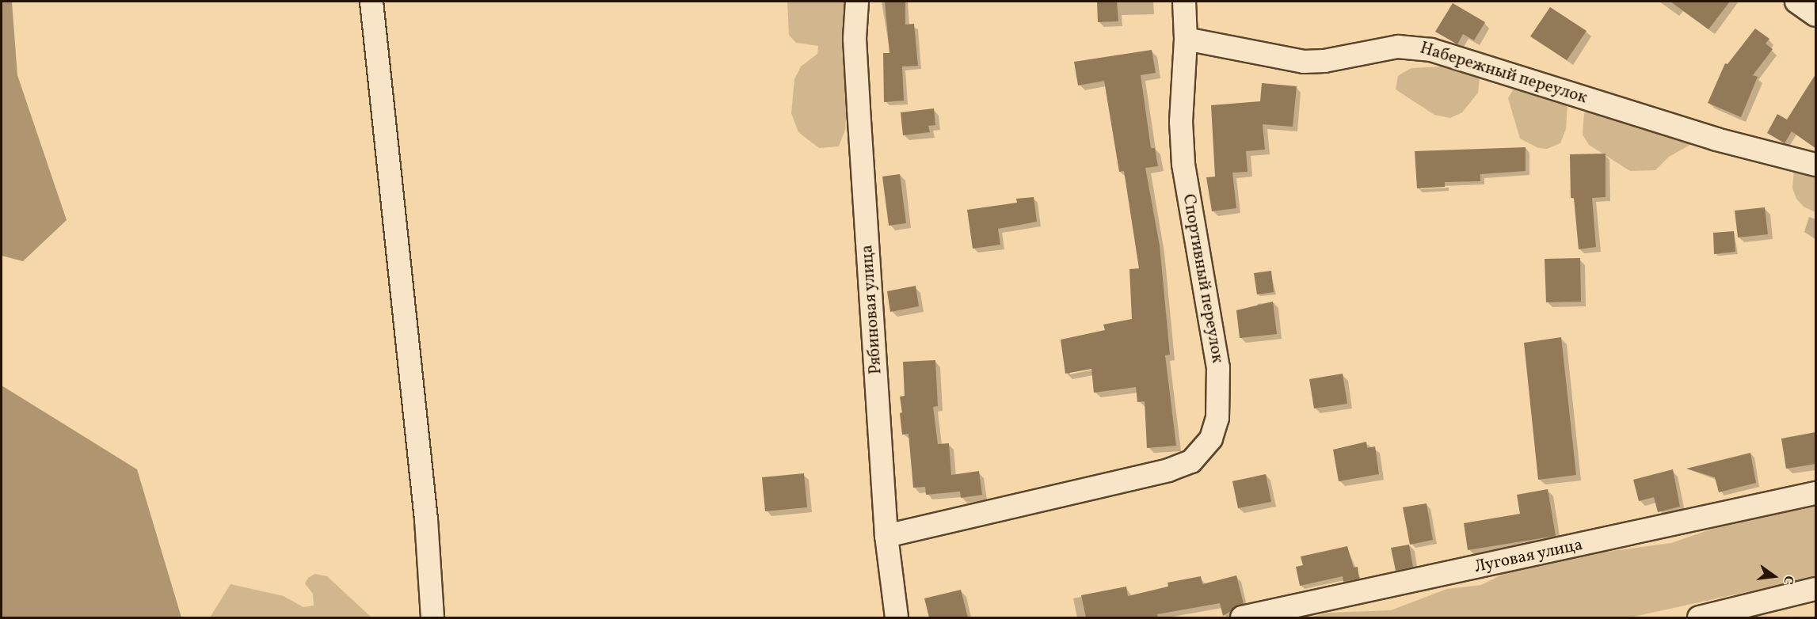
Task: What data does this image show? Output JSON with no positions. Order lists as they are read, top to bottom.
{
  "streets": {
    "street": [
      "Набережный переулок",
      "Спортивный переулок",
      "Рябиновая улица",
      "Луговая улица"
    ]
  },
  "crossings": [
    ["Набережный переулок", "Спортивный переулок"],
    ["Спортивный переулок", "Рябиновая улица"]
  ],
  "north": "right"
}
